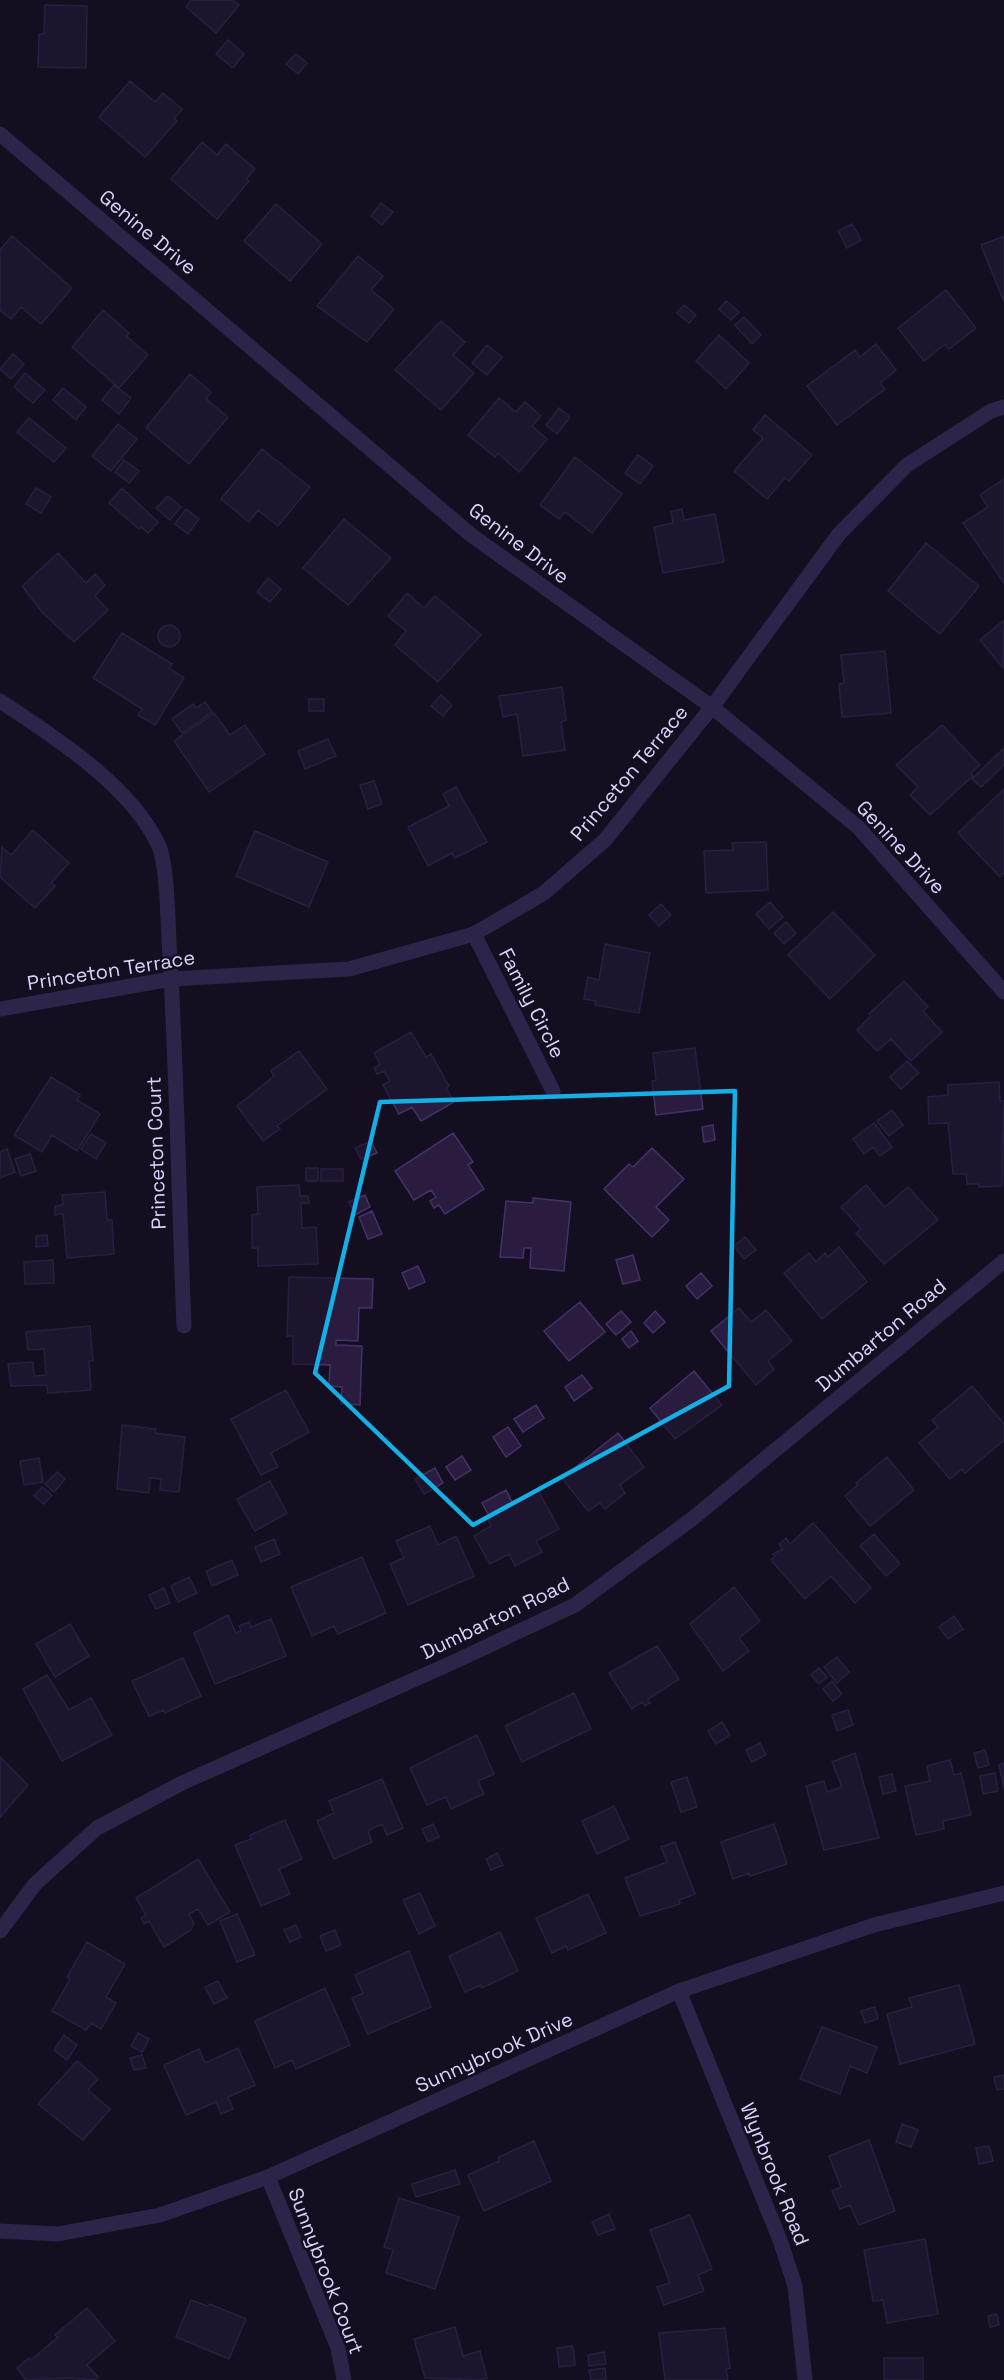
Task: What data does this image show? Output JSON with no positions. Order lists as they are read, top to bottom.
{
  "streets": {
    "street": [
      "Genine Drive",
      "Princeton Terrace",
      "Family Circle",
      "Princeton Court",
      "Dumbarton Road",
      "Sunnybrook Drive",
      "Wynbrook Road",
      "Sunnybrook Court"
    ]
  },
  "crossings": [
    ["Genine Drive", "Princeton Terrace"],
    ["Princeton Terrace", "Family Circle"],
    ["Princeton Terrace", "Princeton Court"],
    ["Sunnybrook Drive", "Wynbrook Road"],
    ["Sunnybrook Drive", "Sunnybrook Court"]
  ]
}
